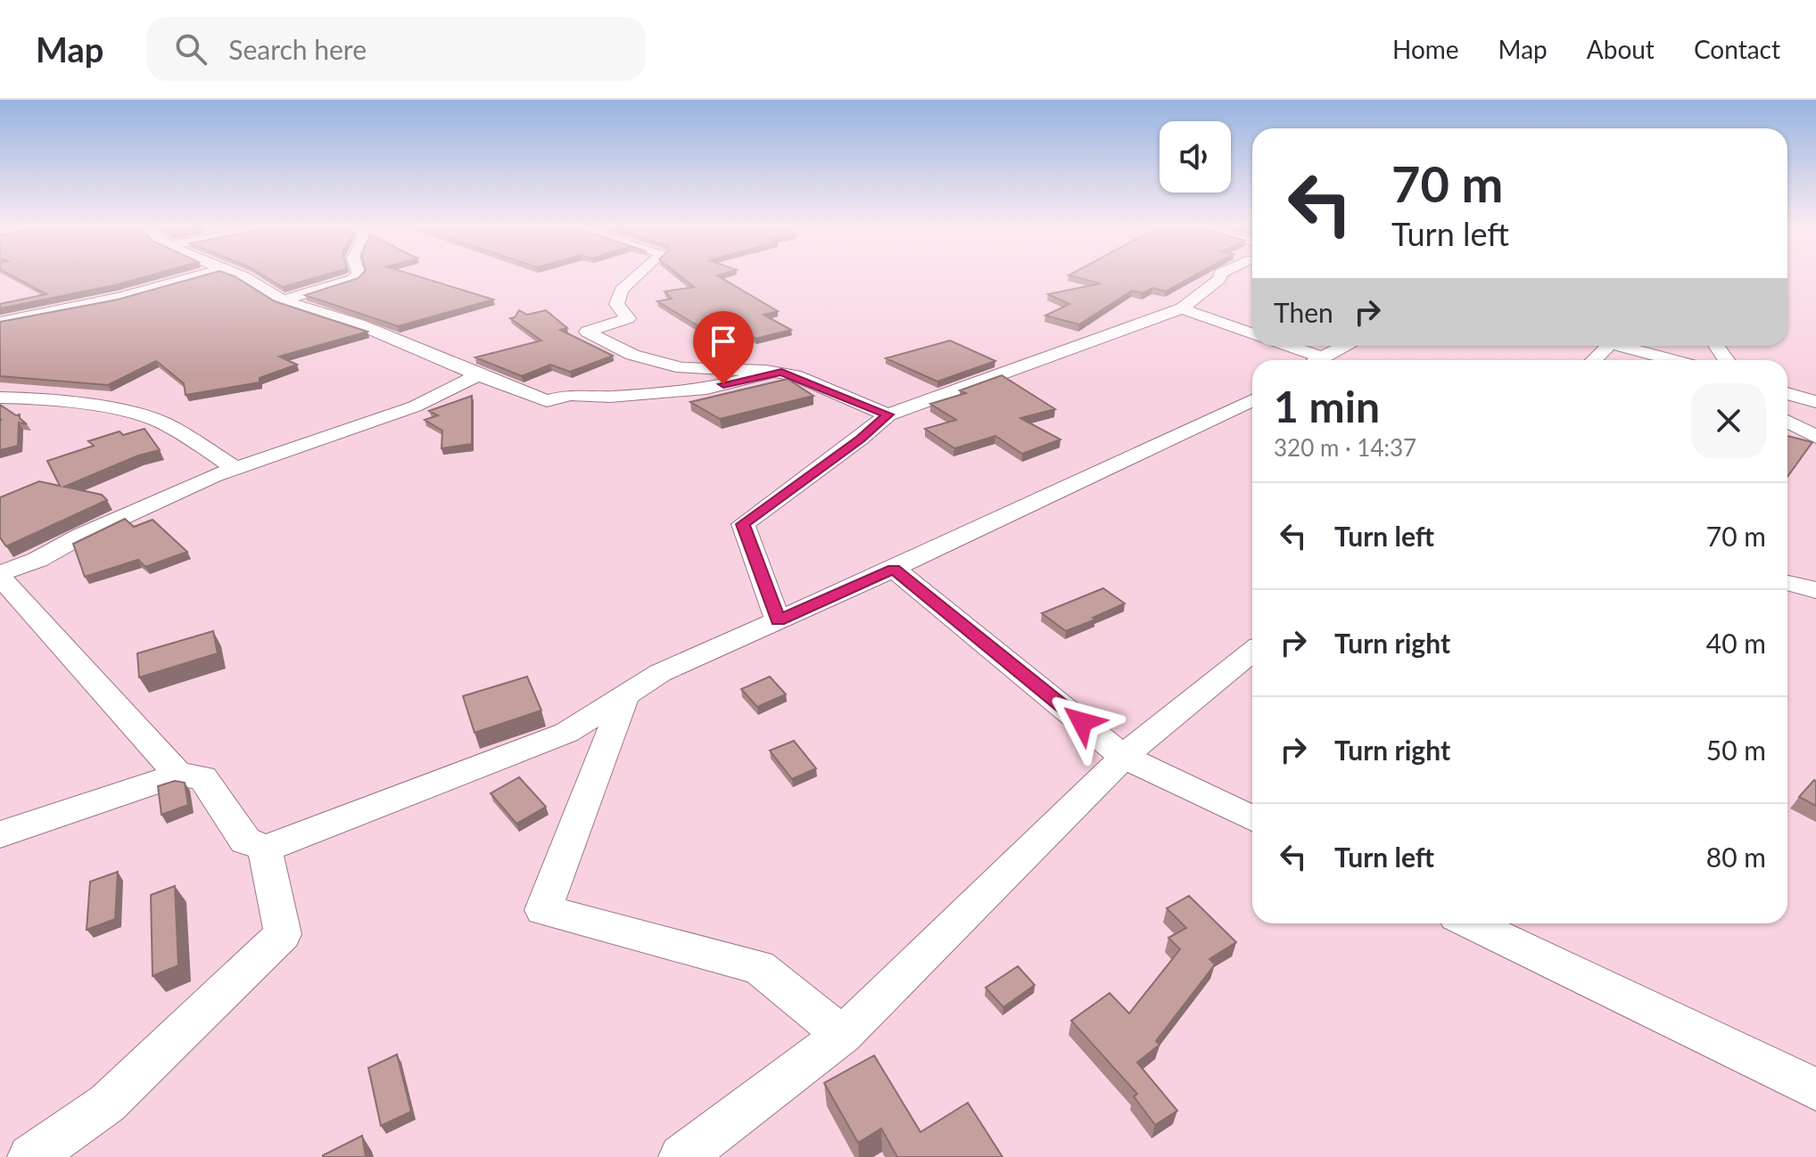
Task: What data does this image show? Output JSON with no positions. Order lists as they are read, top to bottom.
{
  "page": {
    "header": "Map",
    "search": "Search here",
    "nav": [
      "Home",
      "Map",
      "About",
      "Contact"
    ],
    "turn": ["70 m", "Turn left"],
    "then": "Then",
    "heading": ["1 min", "320 m · 14:37"],
    "list": [
      {
        "name": "Turn left",
        "value": "70 m"
      },
      {
        "name": "Turn right",
        "value": "40 m"
      },
      {
        "name": "Turn right",
        "value": "50 m"
      },
      {
        "name": "Turn left",
        "value": "80 m"
      }
    ]
  }
}
